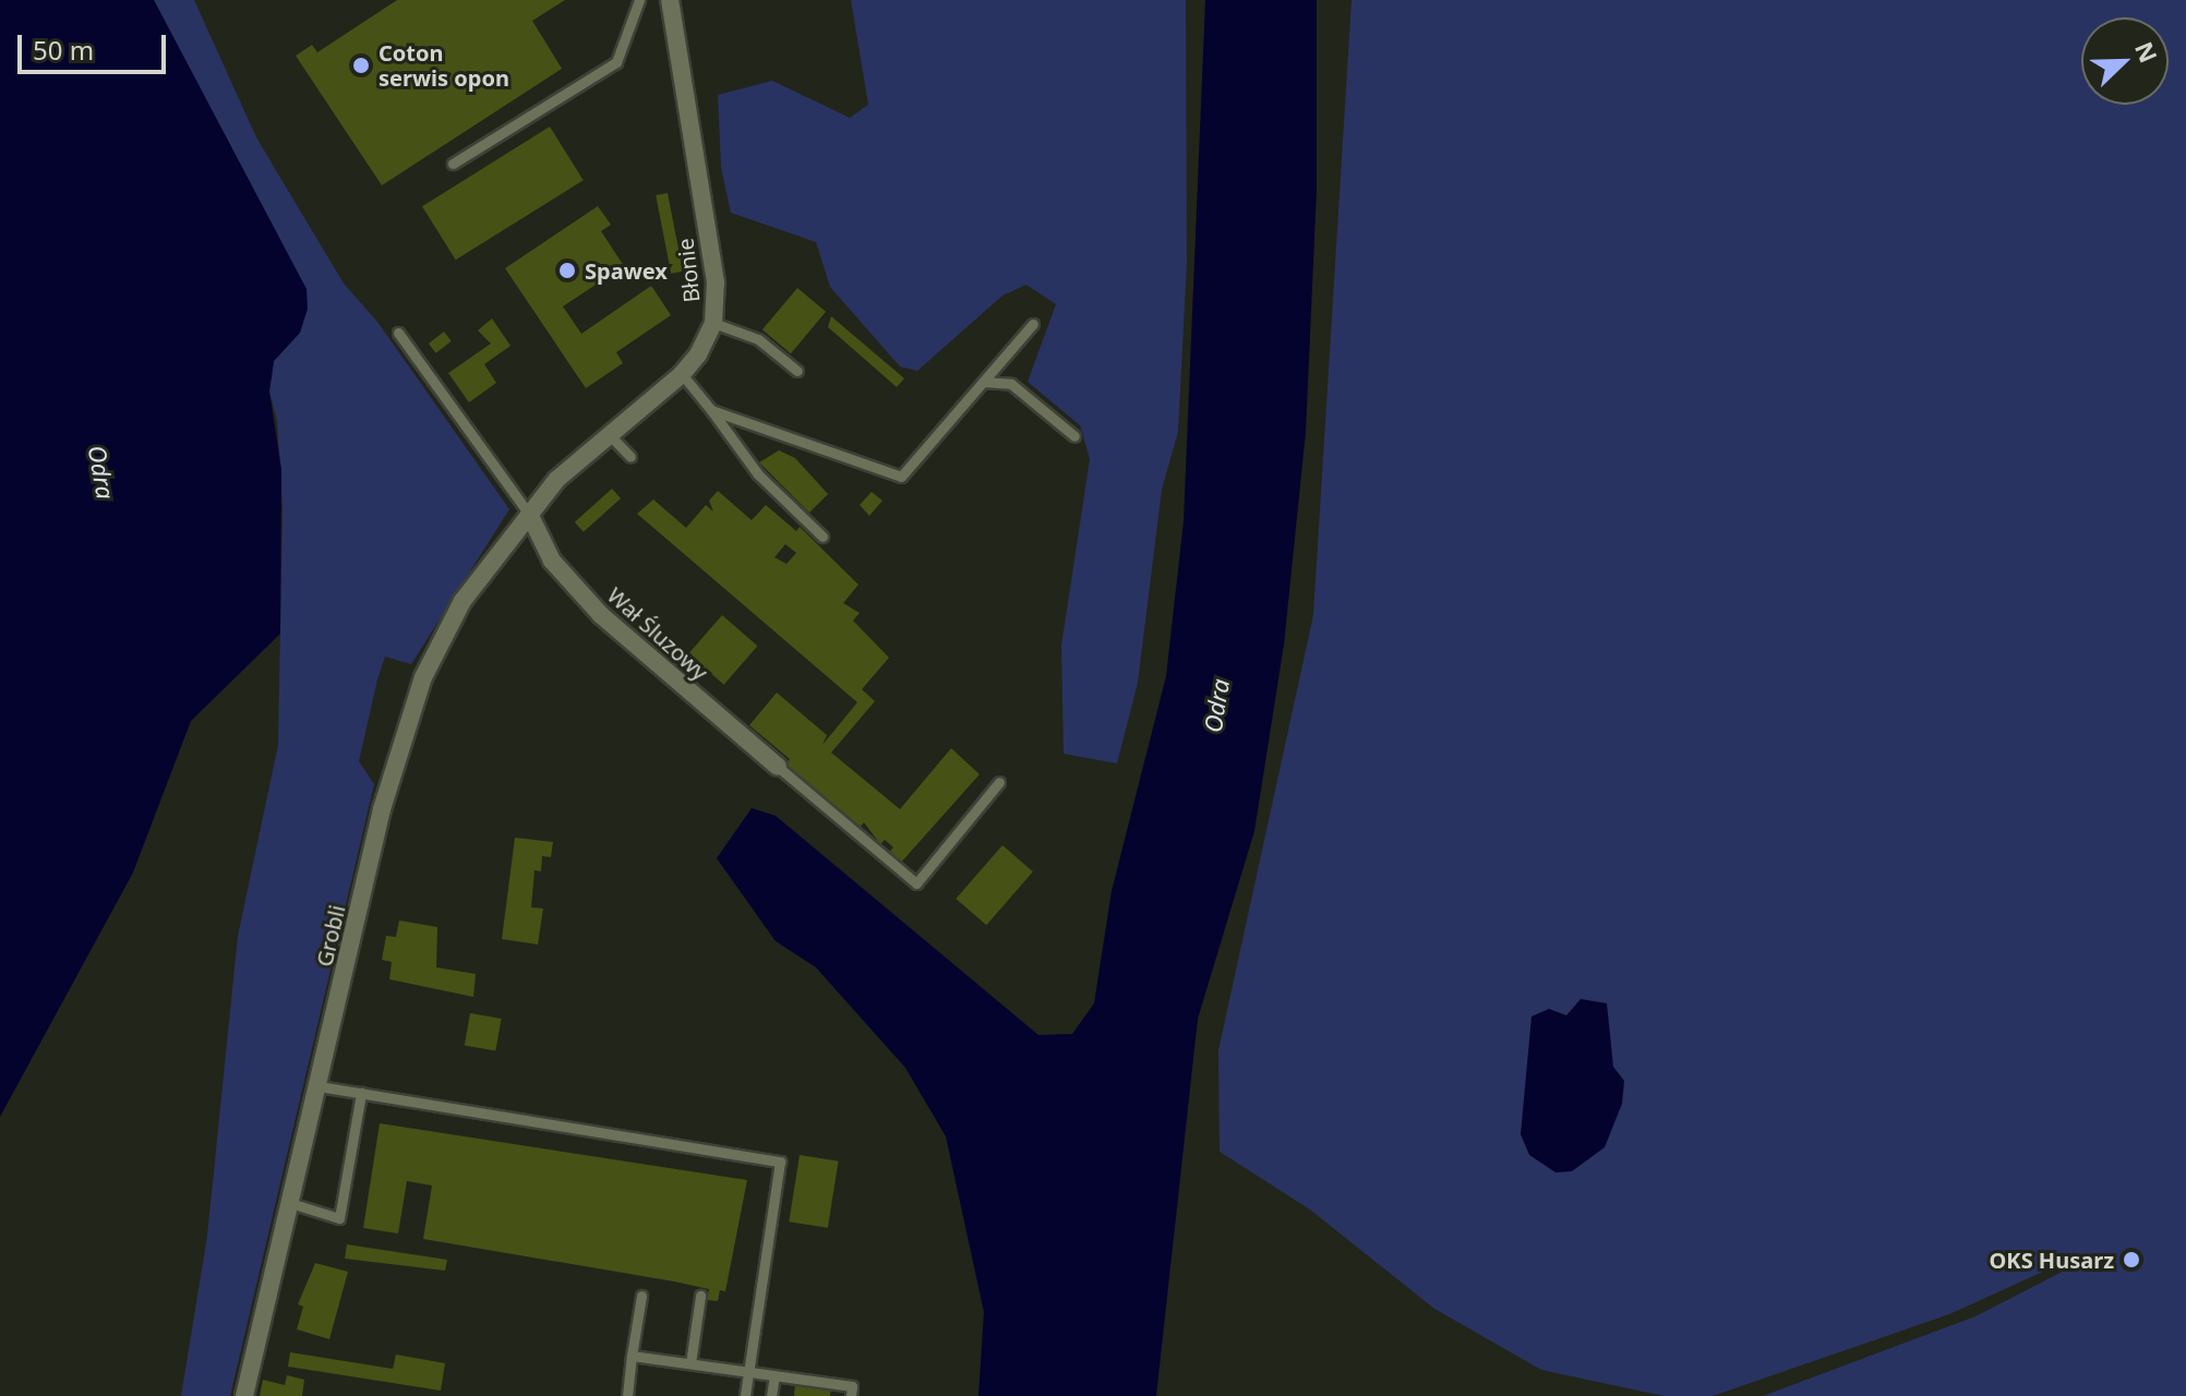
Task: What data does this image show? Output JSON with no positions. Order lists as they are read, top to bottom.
{
  "streets": {
    "street": ["Błonie", "Wał Śluzowy", "Grobli"]
  },
  "crossings": [
    ["Błonie", "Wał Śluzowy"],
    ["Błonie", "Grobli"],
    ["Wał Śluzowy", "Grobli"]
  ],
  "water": ["Odra"],
  "places": ["Coton serwis opon", "Spawex", "OKS Husarz"],
  "scale_bar": "50 m",
  "north": "top right"
}
